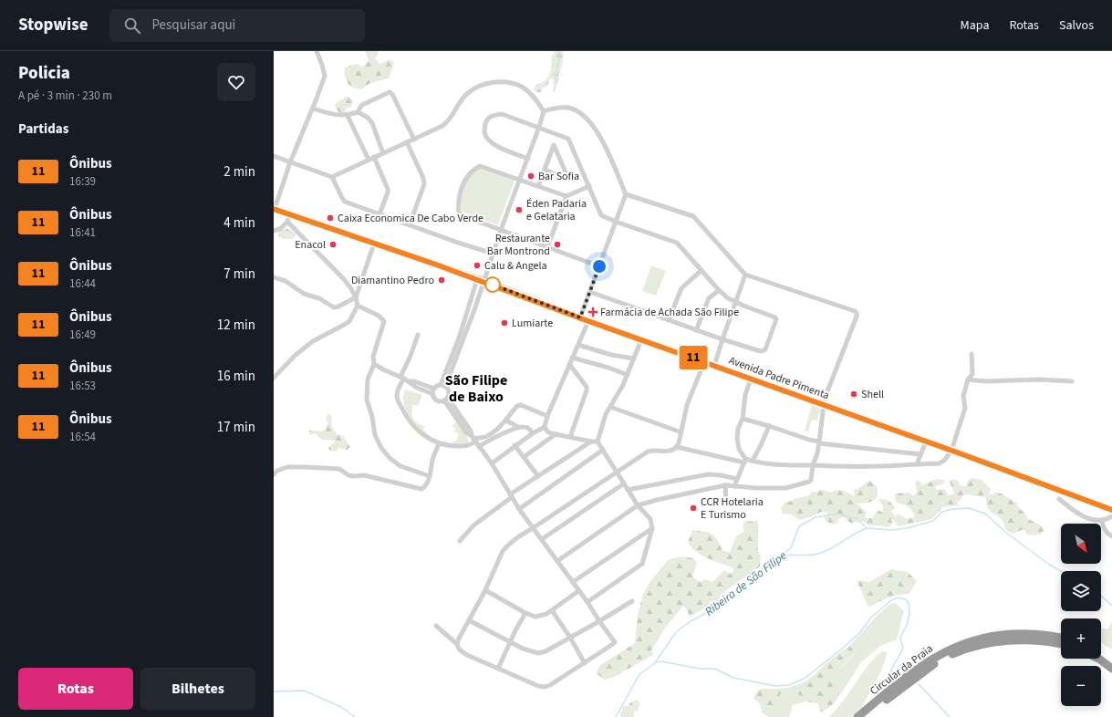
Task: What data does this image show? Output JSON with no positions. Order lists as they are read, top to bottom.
{
  "streets": {
    "highway": ["Circular da Praia"],
    "main road": ["Avenida Padre Pimenta"]
  },
  "districts": ["São Filipe de Baixo"],
  "water": ["Ribeira de São Filipe"],
  "places": {
    "other": [
      "Bar Sofia",
      "Éden Padaria e Gelataria",
      "Caixa Economica De Cabo Verde",
      "Enacol",
      "Restaurante Bar Montrond",
      "Calu & Angela",
      "Diamantino Pedro",
      "Lumiarte",
      "Shell",
      "CCR Hotelaria E Turismo"
    ],
    "health": ["Farmácia de Achada São Filipe"]
  },
  "lines": ["bus line 11"],
  "north": "bottom right",
  "page": {
    "header": "Stopwise",
    "search": "Pesquisar aqui",
    "nav": ["Mapa", "Rotas", "Salvos"],
    "heading": [
      ["Policia", "A pé · 3 min · 230 m"],
      "Partidas"
    ],
    "on_map": "11",
    "list": [
      {
        "mark": "11",
        "name": "Ônibus",
        "note": "16:39",
        "value": "2 min"
      },
      {
        "mark": "11",
        "name": "Ônibus",
        "note": "16:41",
        "value": "4 min"
      },
      {
        "mark": "11",
        "name": "Ônibus",
        "note": "16:44",
        "value": "7 min"
      },
      {
        "mark": "11",
        "name": "Ônibus",
        "note": "16:49",
        "value": "12 min"
      },
      {
        "mark": "11",
        "name": "Ônibus",
        "note": "16:53",
        "value": "16 min"
      },
      {
        "mark": "11",
        "name": "Ônibus",
        "note": "16:54",
        "value": "17 min"
      }
    ],
    "map_buttons": ["+", "−"],
    "buttons": ["Rotas", "Bilhetes"]
  }
}
